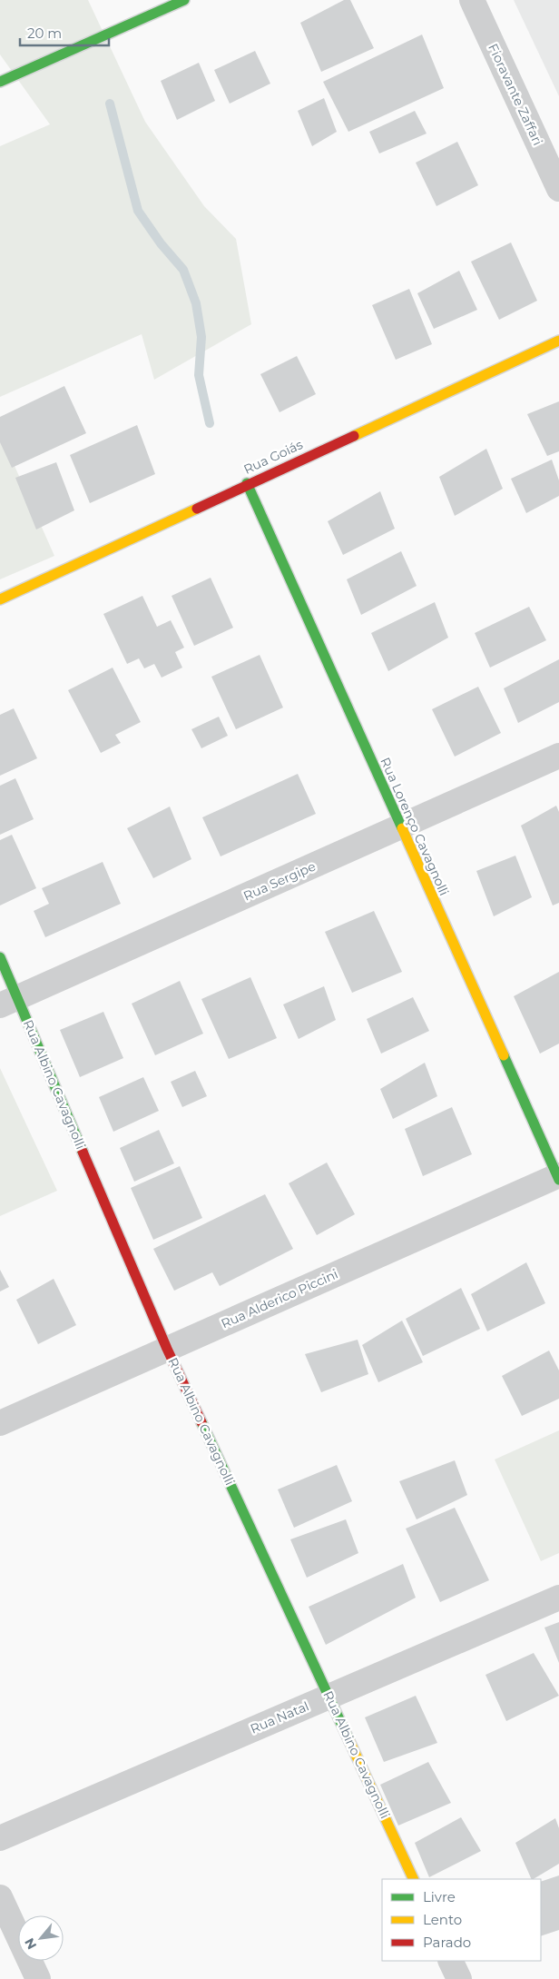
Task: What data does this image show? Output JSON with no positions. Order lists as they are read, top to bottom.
{
  "streets": {
    "street": [
      "Fioravante Zaffari",
      "Rua Goiás",
      "Rua Lorenço Cavagnolli",
      "Rua Sergipe",
      "Rua Albino Cavagnolli",
      "Rua Alderico Piccini",
      "Rua Natal"
    ]
  },
  "crossings": [
    ["Rua Goiás", "Rua Lorenço Cavagnolli"],
    ["Rua Lorenço Cavagnolli", "Rua Sergipe"],
    ["Rua Lorenço Cavagnolli", "Rua Alderico Piccini"],
    ["Rua Sergipe", "Rua Albino Cavagnolli"],
    ["Rua Albino Cavagnolli", "Rua Alderico Piccini"],
    ["Rua Albino Cavagnolli", "Rua Natal"]
  ],
  "legend": ["Livre", "Lento", "Parado"],
  "scale_bar": "20 m",
  "north": "bottom left"
}
